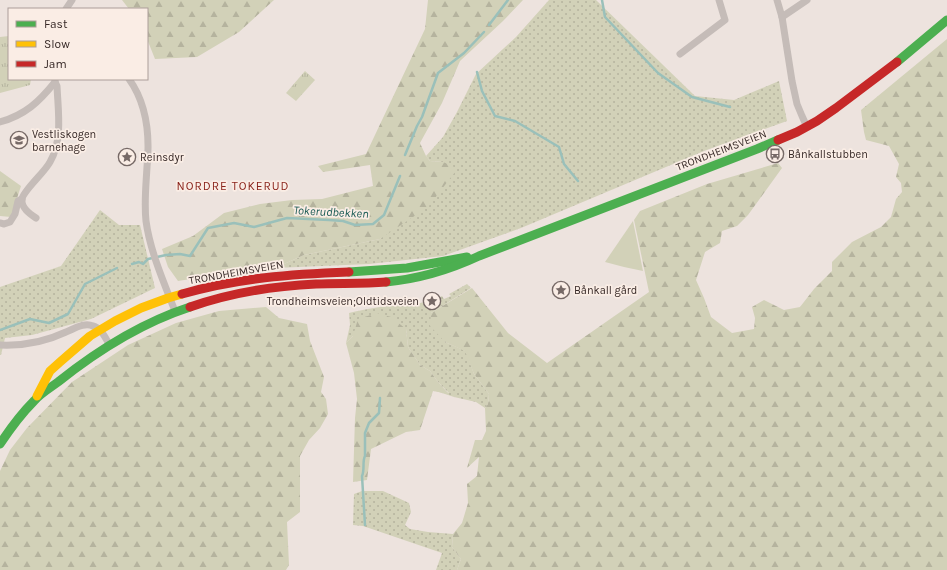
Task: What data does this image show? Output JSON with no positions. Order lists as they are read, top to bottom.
{
  "streets": {
    "highway": ["TRONDHEIMSVEIEN"]
  },
  "districts": ["NORDRE TOKERUD"],
  "water": ["Tokerudbekken"],
  "places": {
    "school or university": ["Vestliskogen barnehage"],
    "bus stop": ["Bånkallstubben"],
    "place": ["Reinsdyr", "Bånkall gård", "Trondheimsveien;Oldtidsveien"]
  },
  "legend": ["Fast", "Slow", "Jam"]
}
